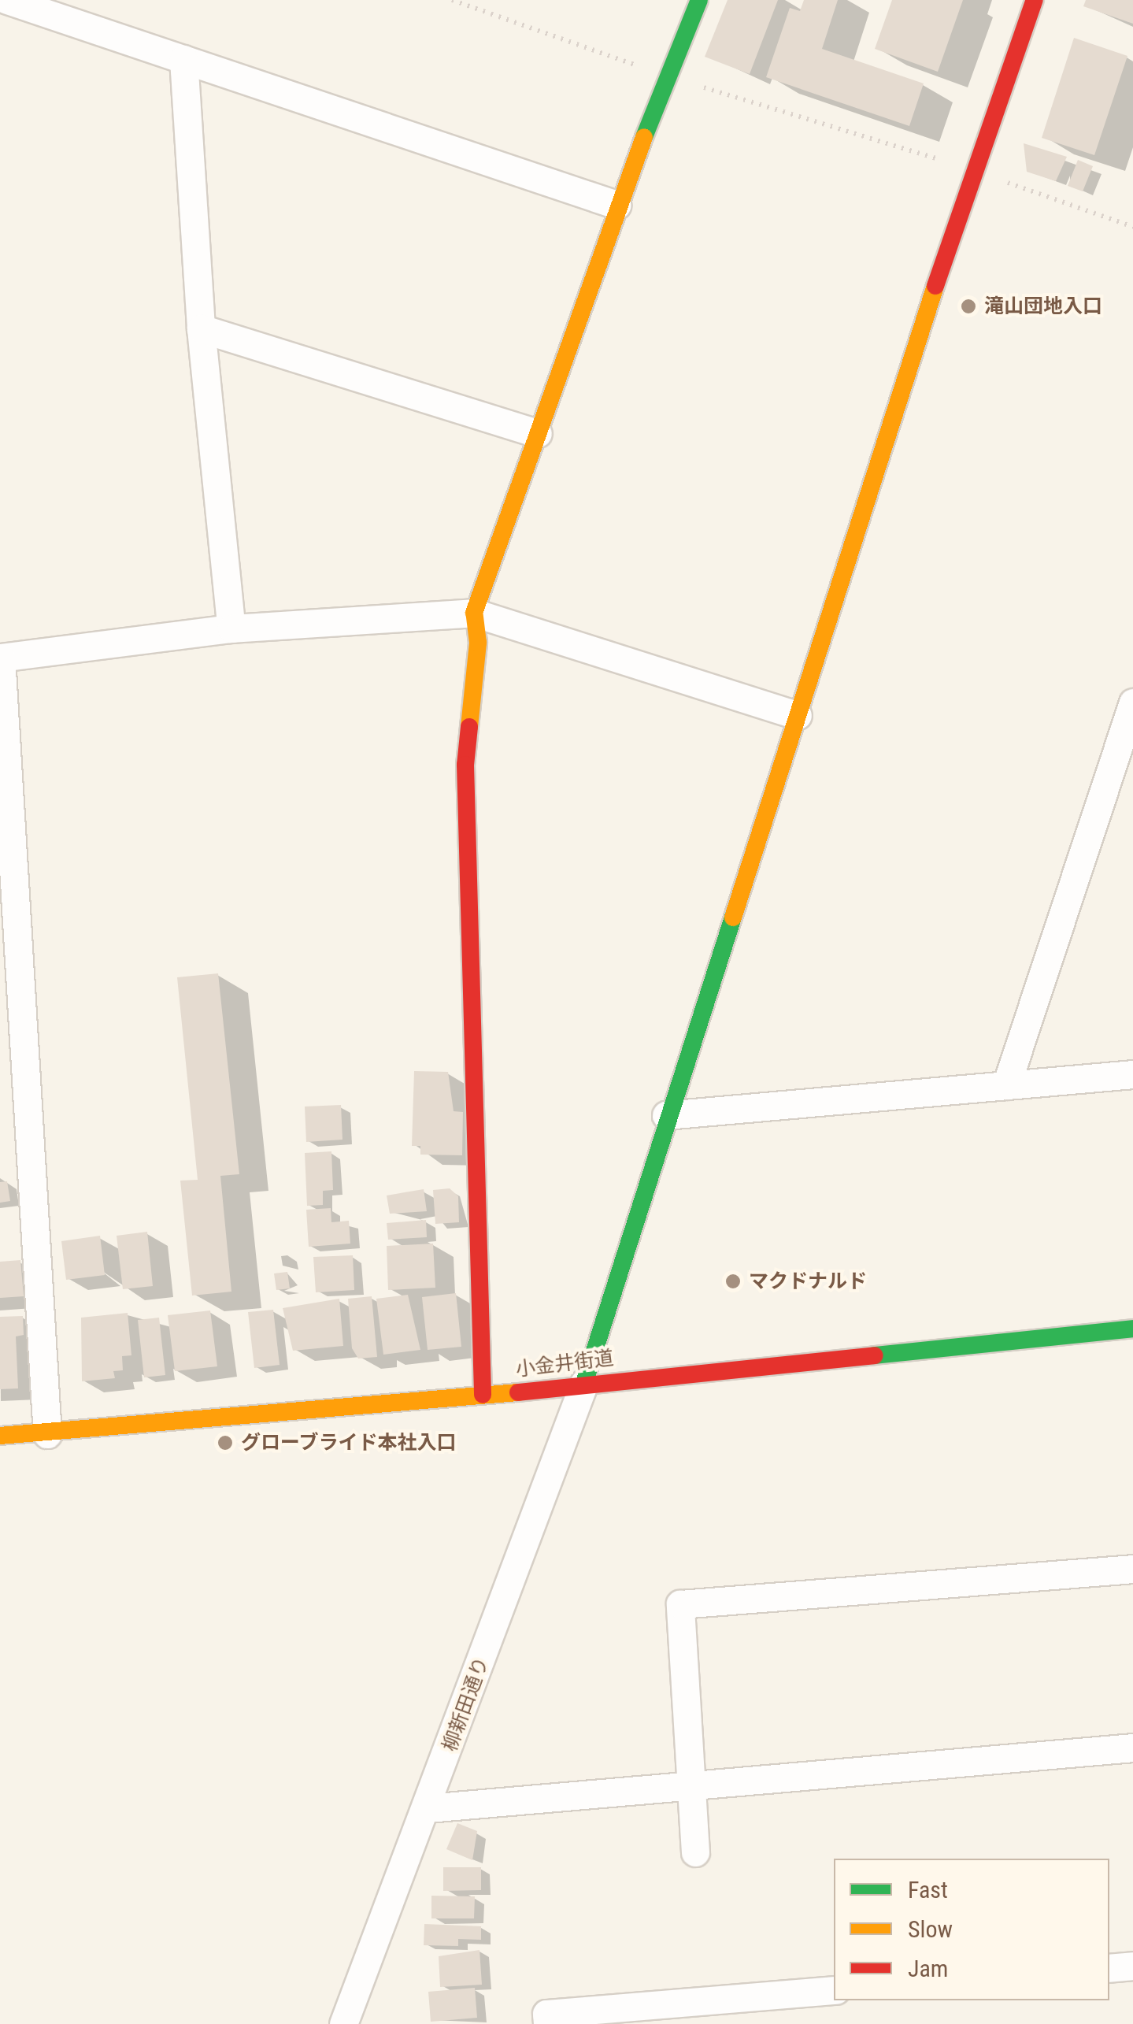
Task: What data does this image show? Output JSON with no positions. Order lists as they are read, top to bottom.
{
  "streets": {
    "street": ["小金井街道", "柳新田通り"]
  },
  "crossings": [
    ["小金井街道", "柳新田通り"]
  ],
  "places": ["滝山団地入口", "マクドナルド", "グローブライド本社入口"],
  "legend": ["Fast", "Slow", "Jam"]
}
